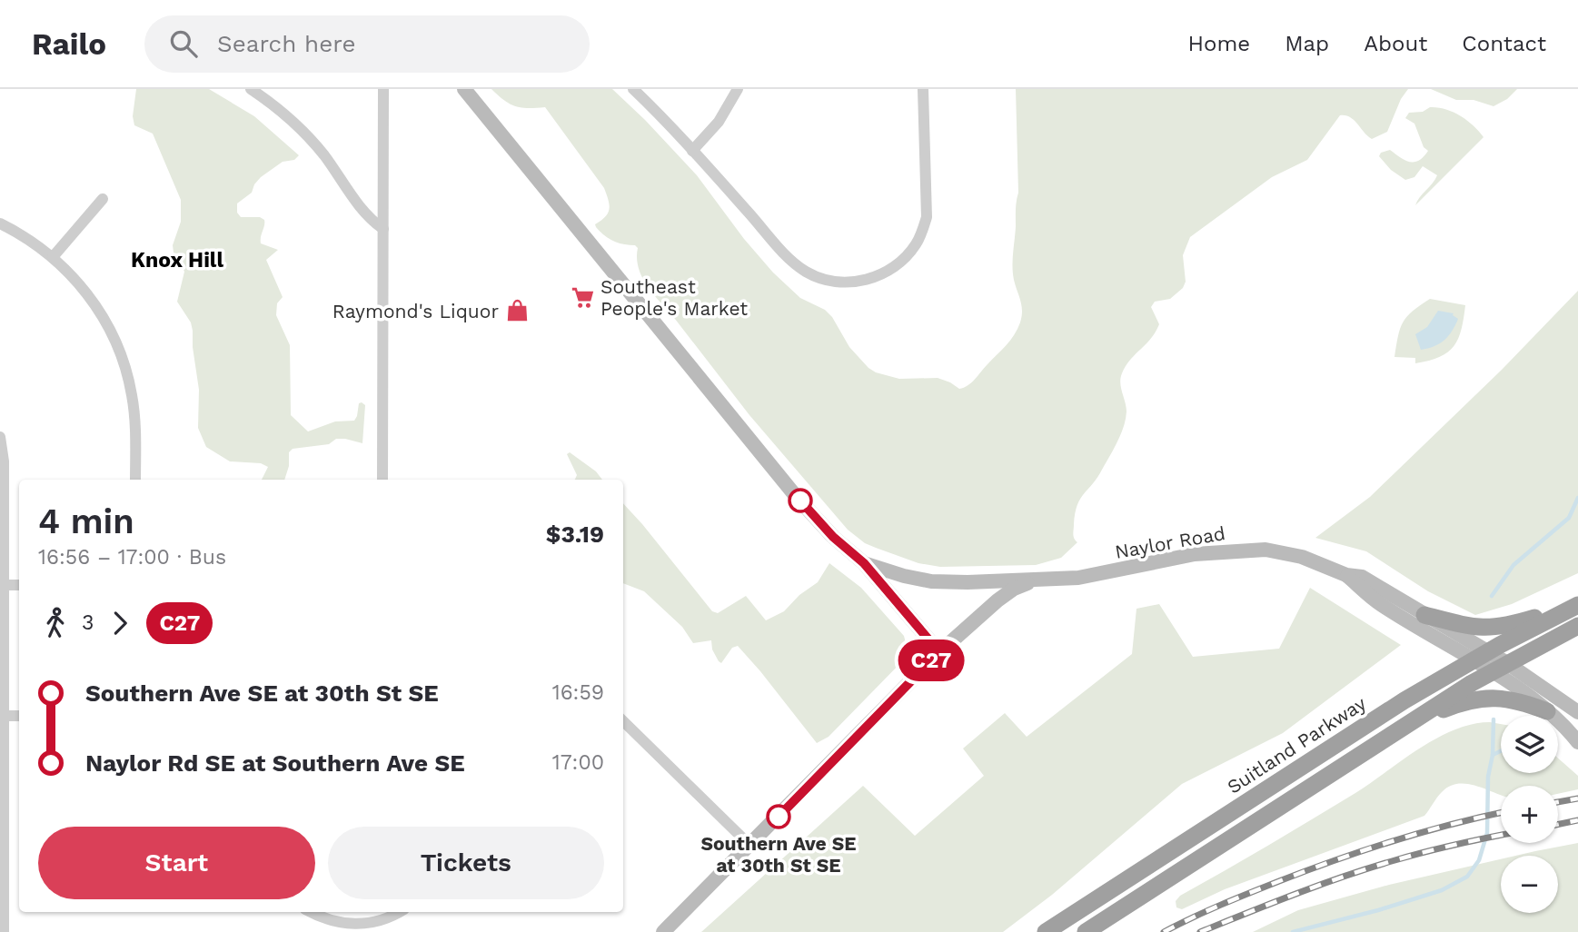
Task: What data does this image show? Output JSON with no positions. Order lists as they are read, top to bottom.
{
  "streets": {
    "highway": ["Suitland Parkway"],
    "main road": ["Naylor Road"]
  },
  "crossings": [
    ["Naylor Road", "Suitland Parkway"]
  ],
  "districts": ["Knox Hill"],
  "places": {
    "supermarket": ["Southeast People's Market"],
    "shop": ["Raymond's Liquor"],
    "other": ["Southern Ave SE at 30th St SE"]
  },
  "lines": ["bus line C27"],
  "page": {
    "header": "Railo",
    "search": "Search here",
    "nav": [
      "Home",
      "Map",
      "About",
      "Contact"
    ],
    "on_map": "C27",
    "heading": ["4 min", "16:56 – 17:00 · Bus", "$3.19"],
    "legs": ["3", "C27"],
    "list": [
      {
        "name": "Southern Ave SE at 30th St SE",
        "value": "16:59"
      },
      {
        "name": "Naylor Rd SE at Southern Ave SE",
        "value": "17:00"
      }
    ],
    "map_buttons": ["+", "−"],
    "buttons": ["Start", "Tickets"]
  }
}
